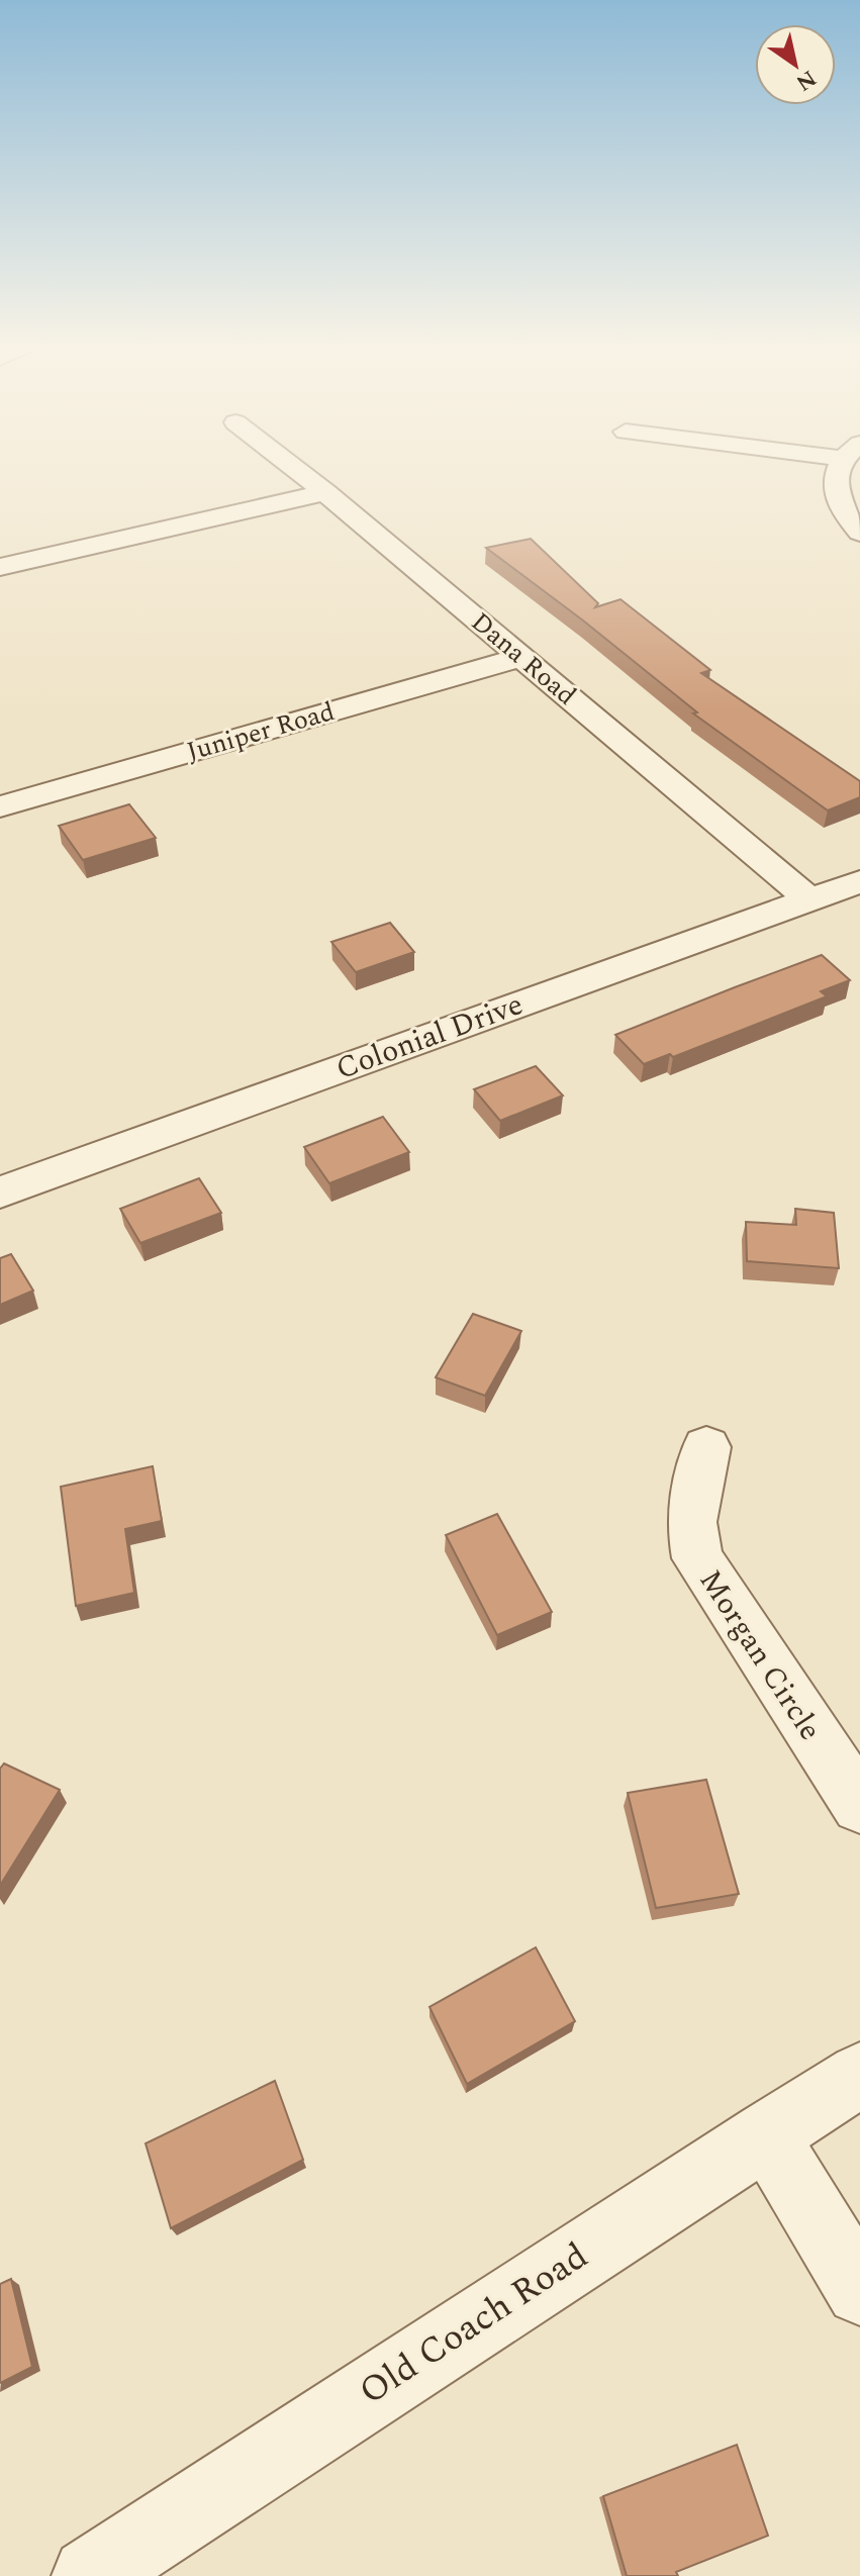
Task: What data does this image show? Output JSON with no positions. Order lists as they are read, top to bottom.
{
  "streets": {
    "street": [
      "Dana Road",
      "Juniper Road",
      "Colonial Drive",
      "Morgan Circle",
      "Old Coach Road"
    ]
  },
  "crossings": [
    ["Dana Road", "Juniper Road"],
    ["Dana Road", "Colonial Drive"]
  ],
  "north": "bottom right"
}
